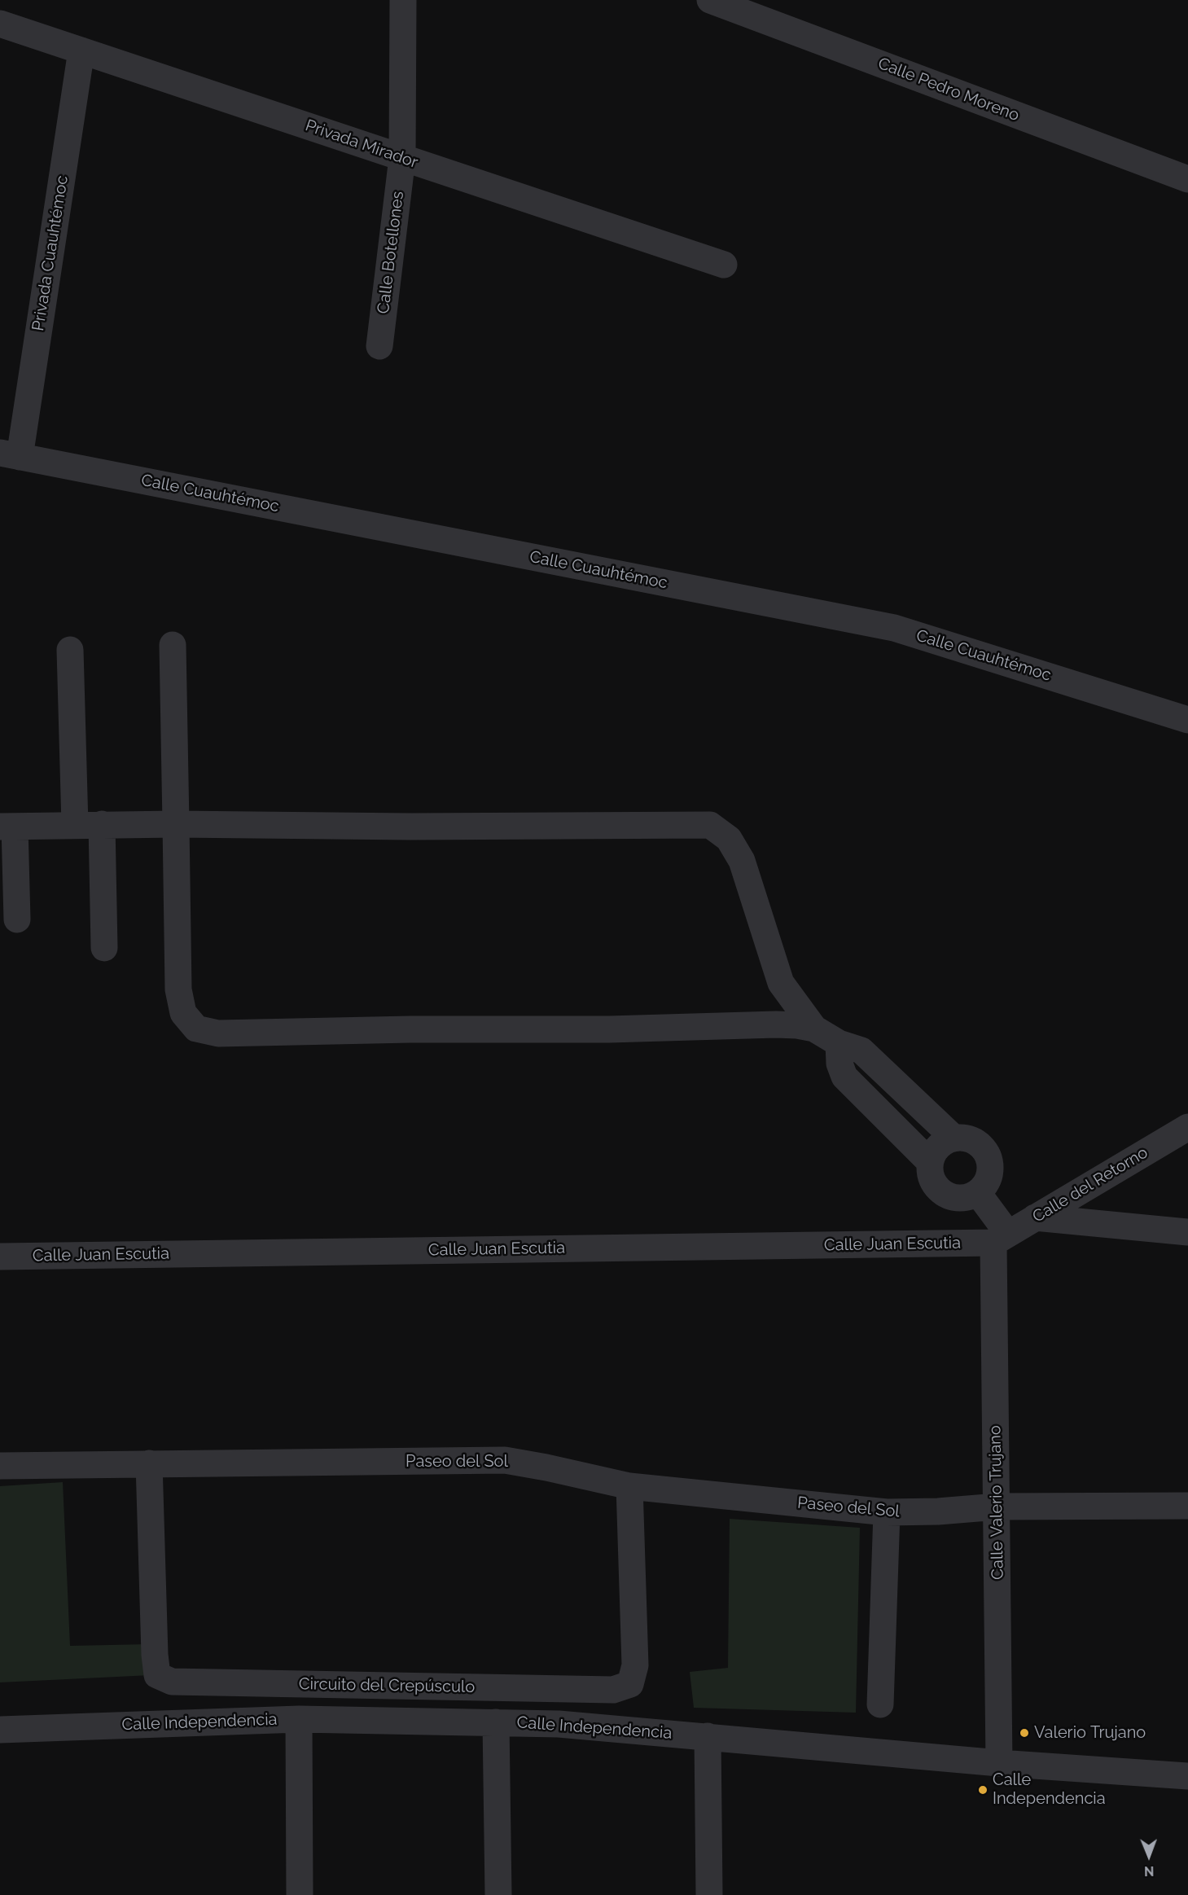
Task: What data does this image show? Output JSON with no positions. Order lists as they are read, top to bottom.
{
  "streets": {
    "street": [
      "Calle Pedro Moreno",
      "Privada Mirador",
      "Calle Botellones",
      "Privada Cuauhtémoc",
      "Calle Cuauhtémoc",
      "Calle del Retorno",
      "Calle Juan Escutia",
      "Paseo del Sol",
      "Calle Valerio Trujano",
      "Circuito del Crepúsculo",
      "Calle Independencia"
    ]
  },
  "crossings": [
    ["Privada Mirador", "Calle Botellones"],
    ["Privada Mirador", "Privada Cuauhtémoc"],
    ["Privada Cuauhtémoc", "Calle Cuauhtémoc"],
    ["Calle del Retorno", "Calle Juan Escutia"],
    ["Calle del Retorno", "Calle Valerio Trujano"],
    ["Calle Juan Escutia", "Calle Valerio Trujano"],
    ["Paseo del Sol", "Calle Valerio Trujano"],
    ["Paseo del Sol", "Circuito del Crepúsculo"],
    ["Calle Valerio Trujano", "Calle Independencia"]
  ],
  "places": ["Valerio Trujano", "Calle Independencia"],
  "north": "bottom"
}
